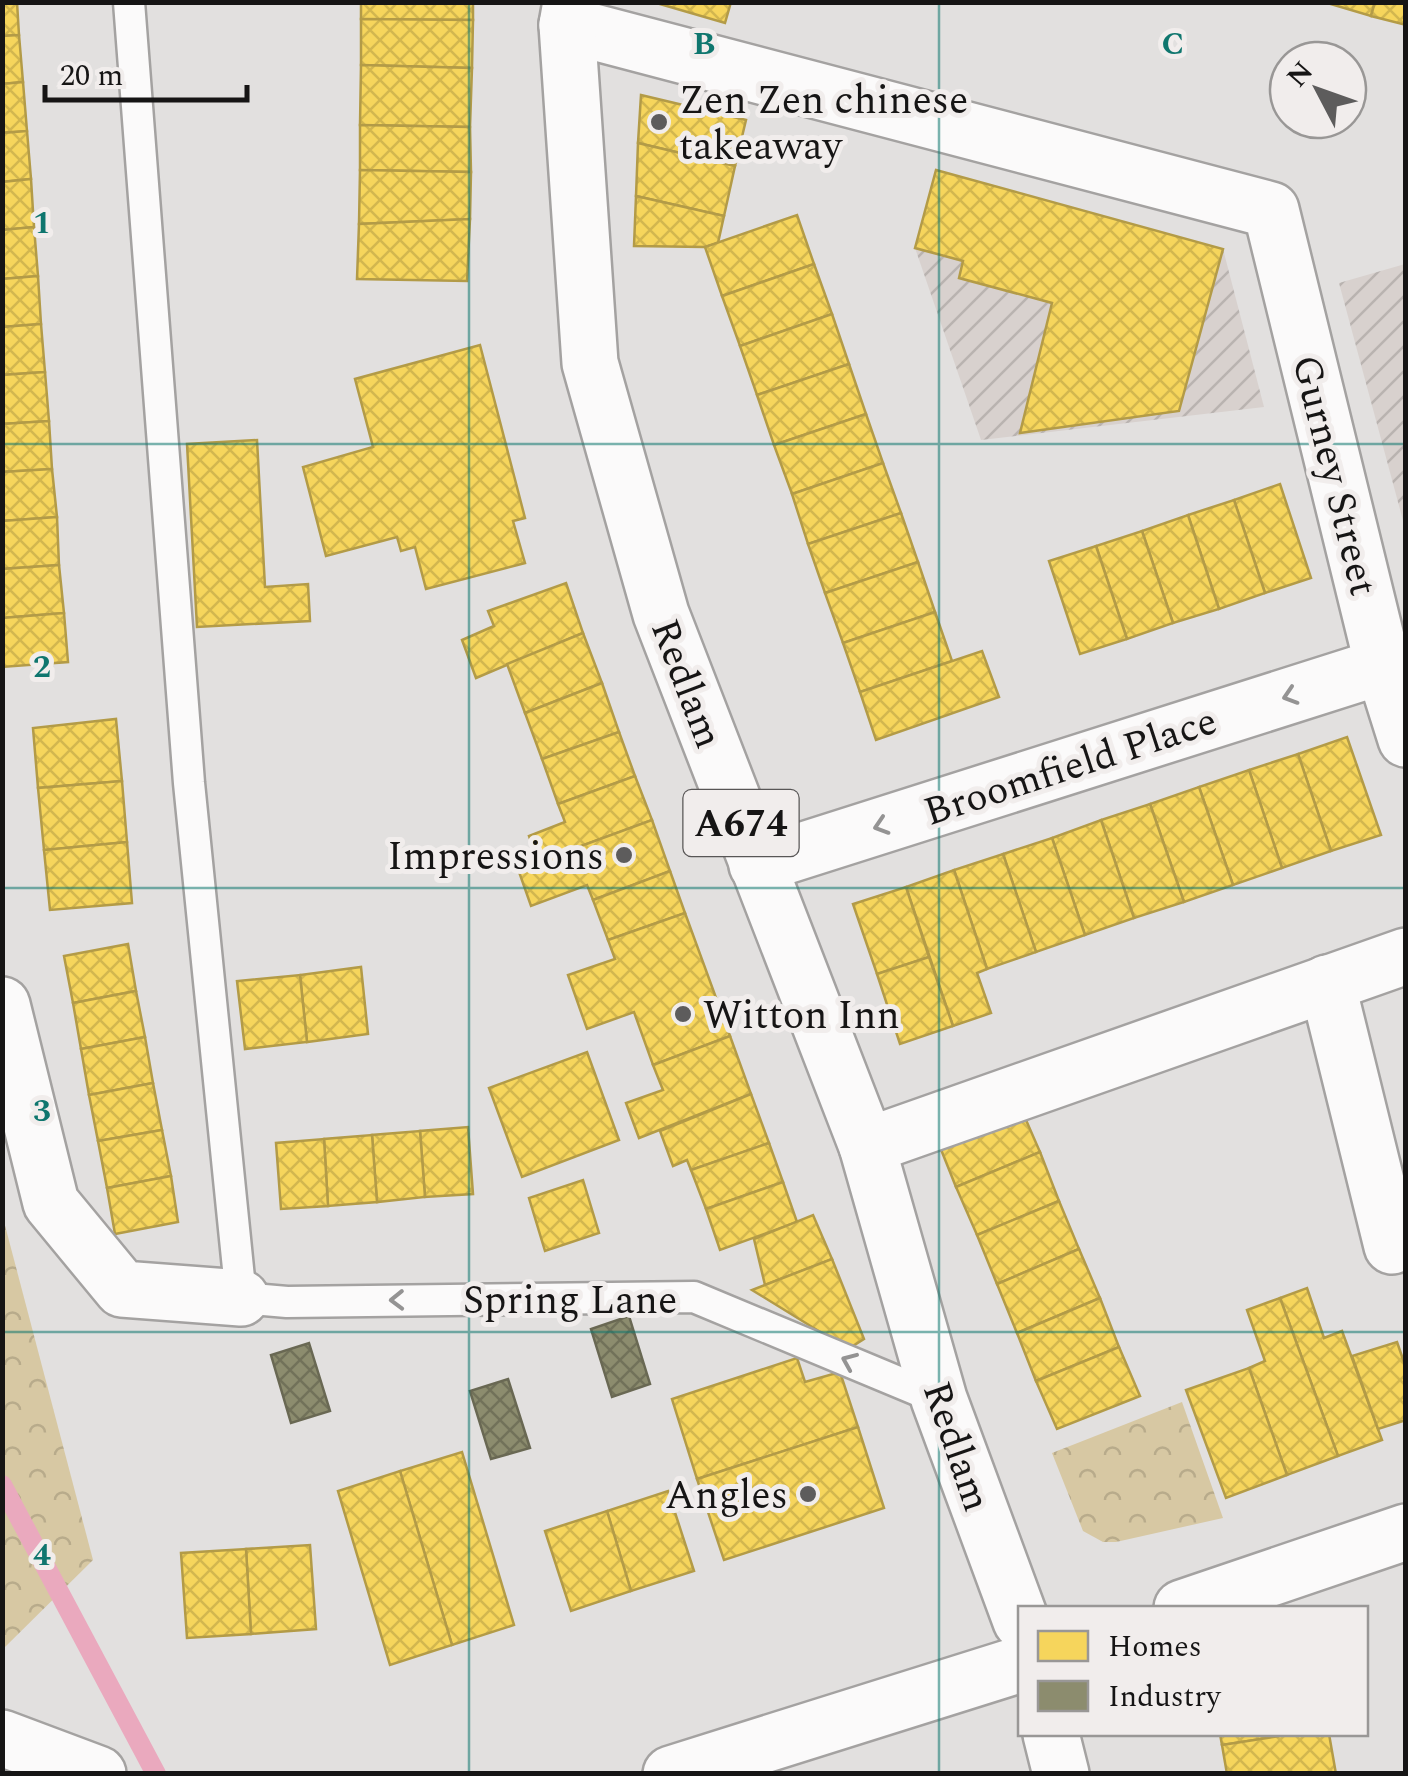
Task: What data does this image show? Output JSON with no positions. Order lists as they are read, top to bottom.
{
  "streets": {
    "street": [
      "Gurney Street",
      "Redlam",
      "Broomfield Place",
      "A674"
    ],
    "lane": ["Spring Lane"]
  },
  "crossings": [
    ["Gurney Street", "Redlam"],
    ["Gurney Street", "Broomfield Place"],
    ["Redlam", "Broomfield Place"],
    ["Redlam", "Spring Lane"]
  ],
  "one_way": ["Spring Lane"],
  "places": [
    "Zen Zen chinese takeaway",
    "Impressions",
    "Witton Inn",
    "Angles"
  ],
  "legend": ["Homes", "Industry"],
  "scale_bar": "20 m",
  "north": "top left",
  "grid": {
    "columns": ["B", "C"],
    "rows": [
      "1",
      "2",
      "3",
      "4"
    ]
  }
}
